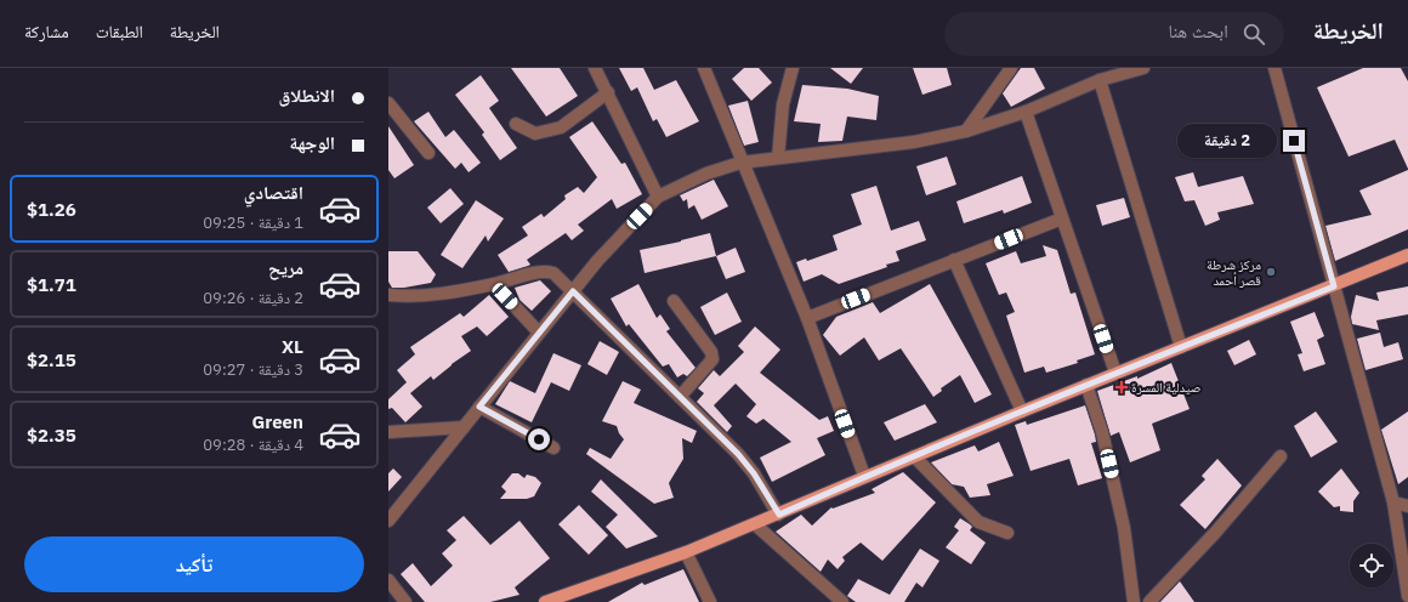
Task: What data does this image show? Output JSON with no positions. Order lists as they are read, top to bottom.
{
  "places": {
    "other": ["مركز شرطة قصر أحمد"],
    "health": ["صيدلية المسرة"]
  },
  "page": {
    "header": "الخريطة",
    "search": "ابحث هنا",
    "nav": ["الخريطة", "الطبقات", "مشاركة"],
    "banner": ["الانطلاق", "الوجهة"],
    "bubble": "2 دقيقة",
    "list": [
      {
        "name": "اقتصادي",
        "note": "1 دقيقة · 09:25",
        "value": "$1.26"
      },
      {
        "name": "مريح",
        "note": "2 دقيقة · 09:26",
        "value": "$1.71"
      },
      {
        "name": "XL",
        "note": "3 دقيقة · 09:27",
        "value": "$2.15"
      },
      {
        "name": "Green",
        "note": "4 دقيقة · 09:28",
        "value": "$2.35"
      }
    ],
    "buttons": "تأكيد"
  }
}
